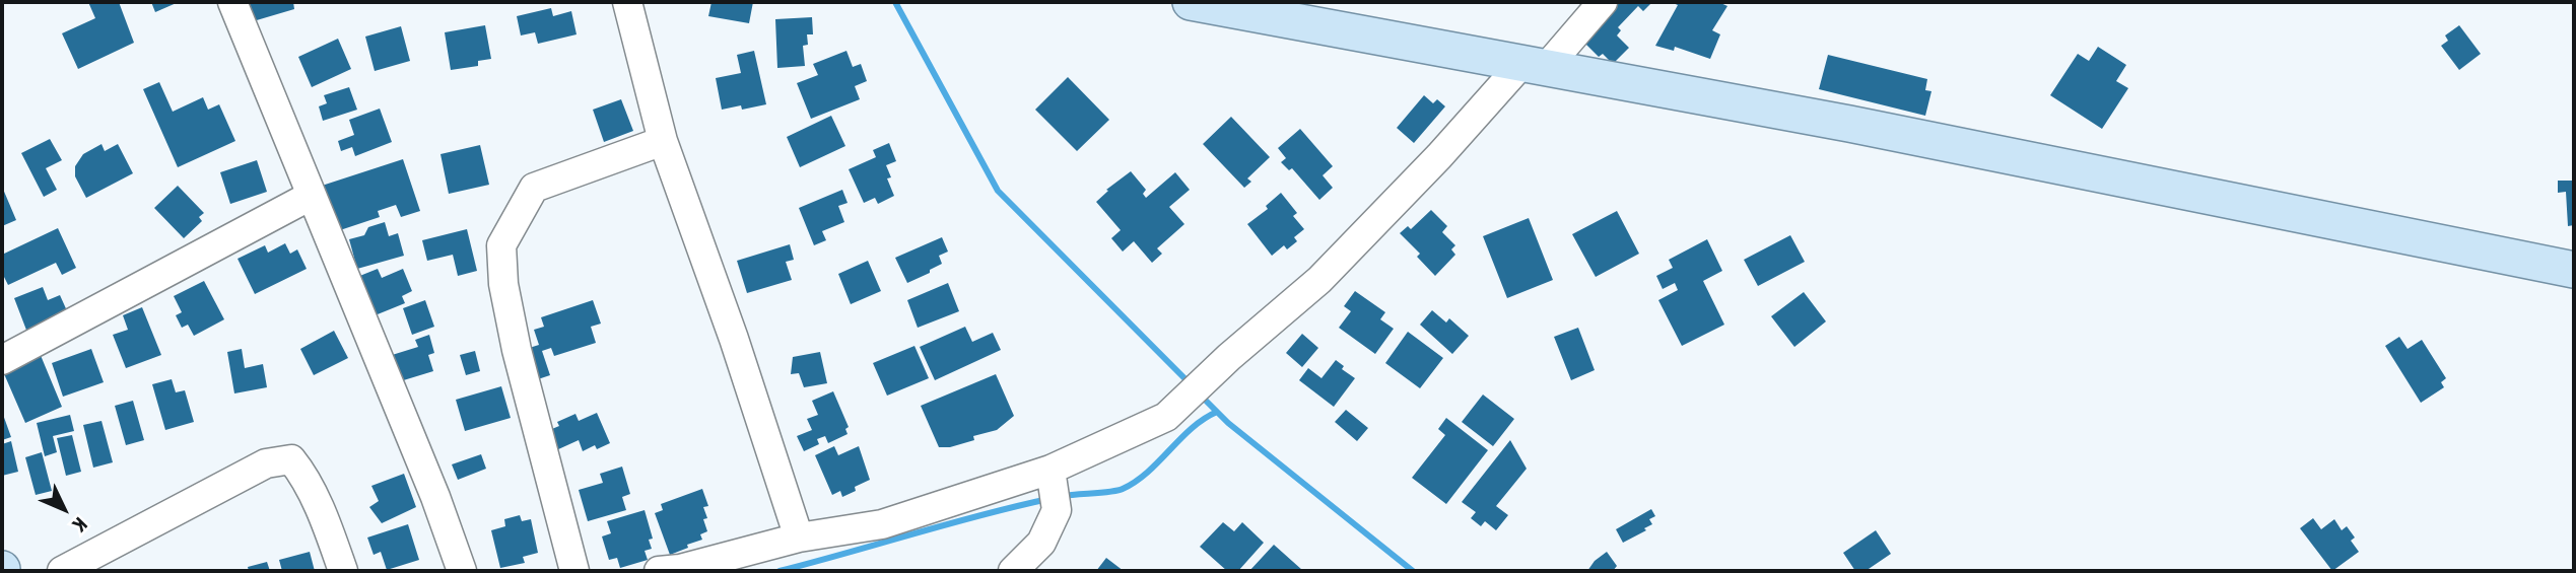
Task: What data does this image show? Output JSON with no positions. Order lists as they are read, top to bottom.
{
  "north": "bottom right"
}
